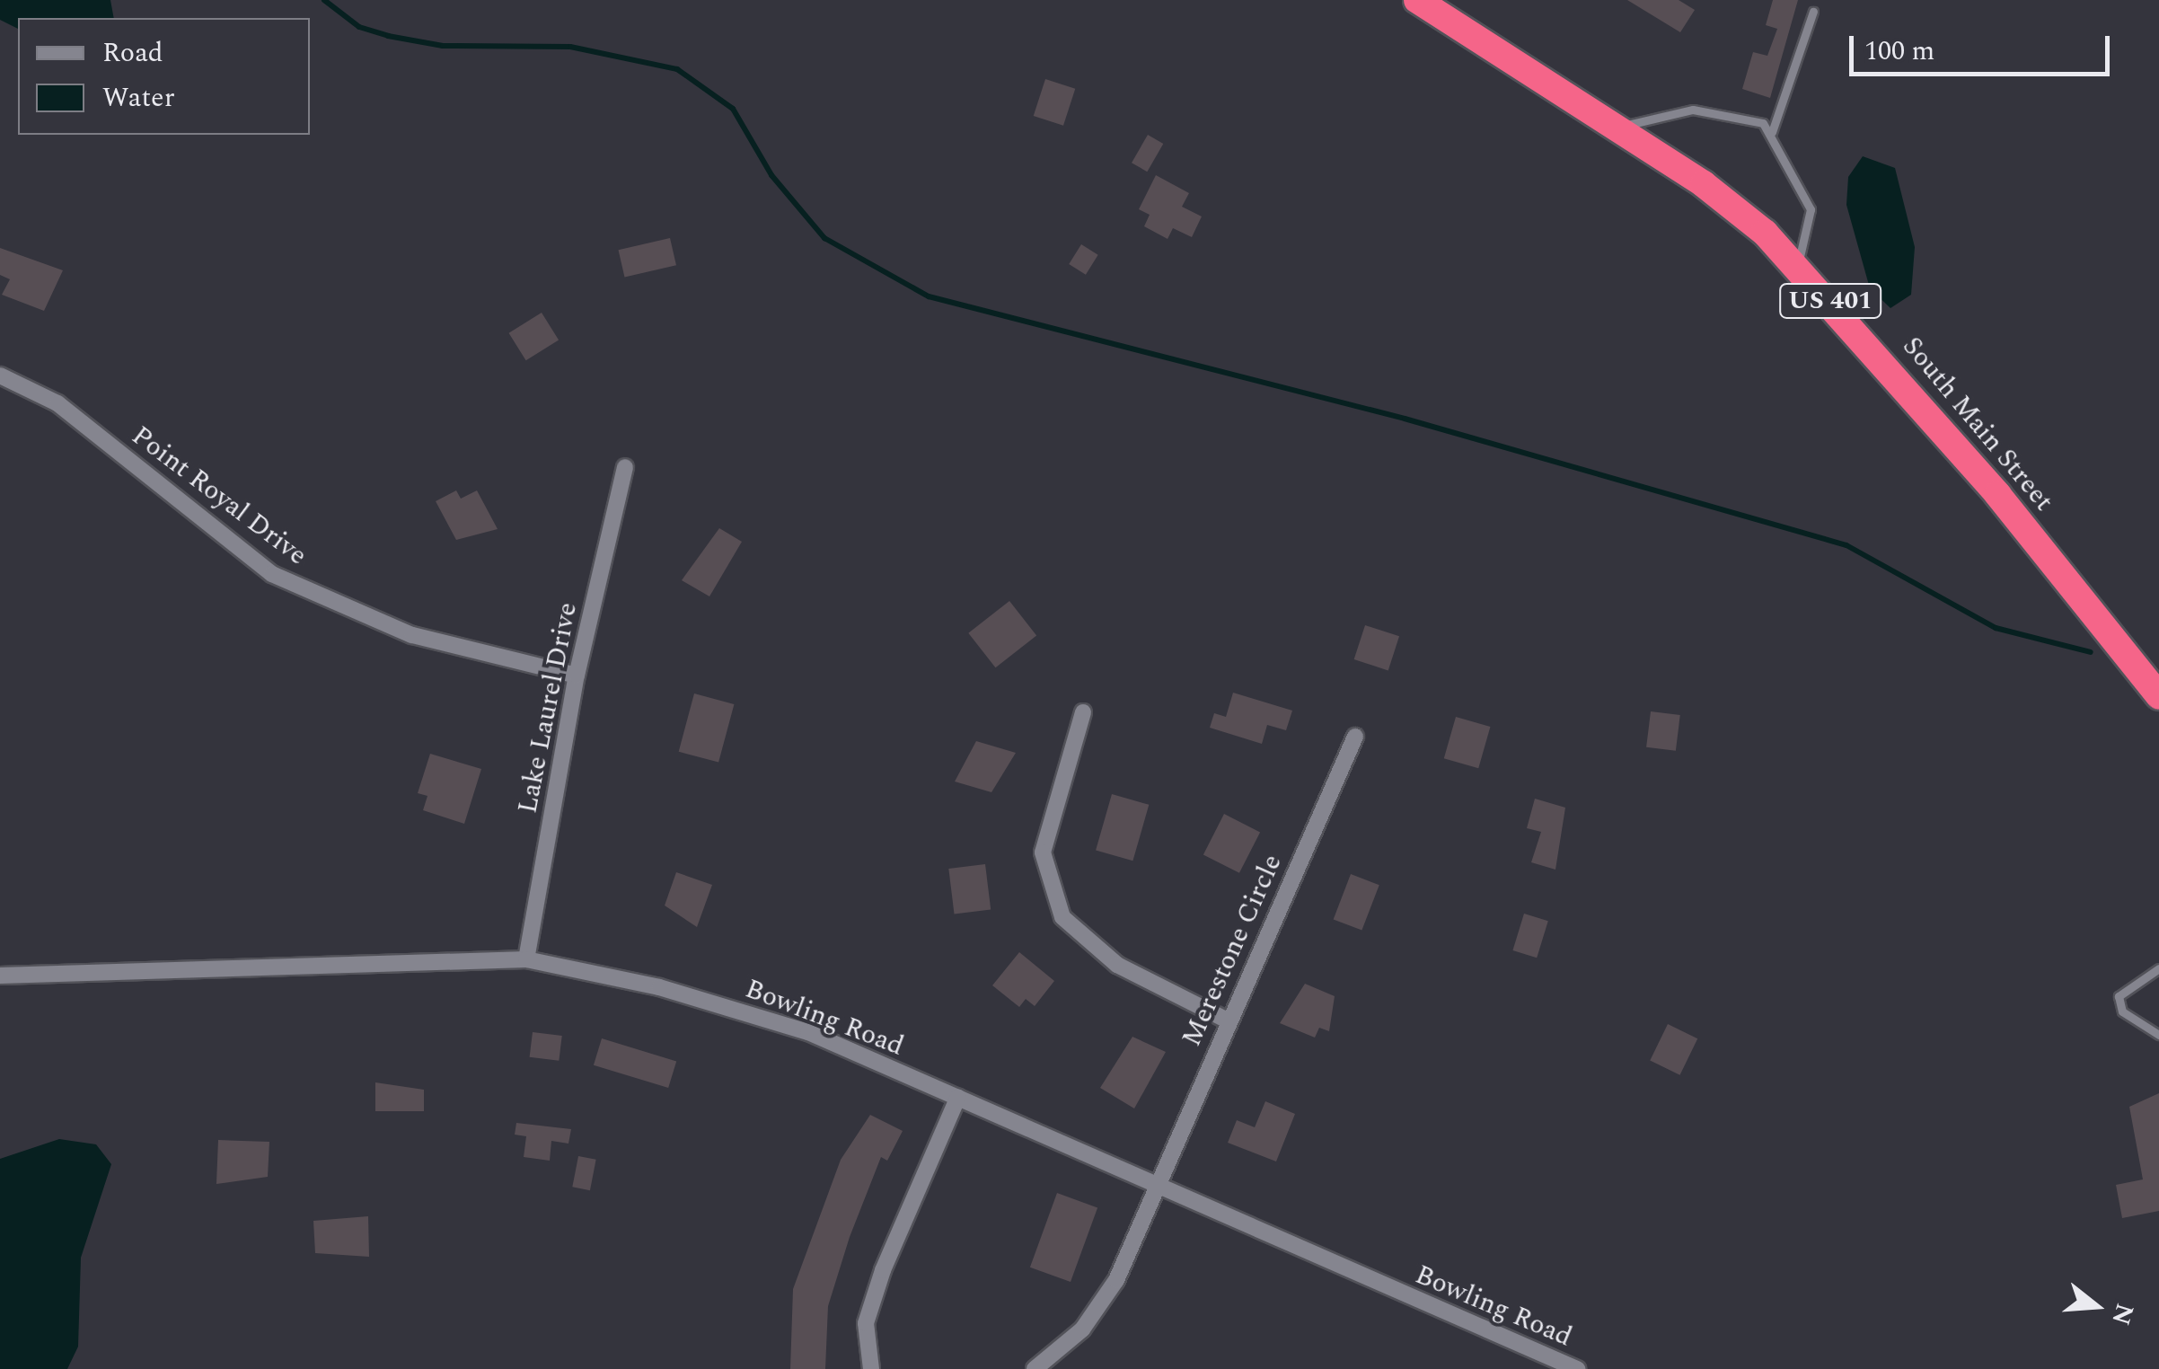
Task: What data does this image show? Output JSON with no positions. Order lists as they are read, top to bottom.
{
  "streets": {
    "highway": ["US 401", "South Main Street"],
    "street": [
      "Point Royal Drive",
      "Lake Laurel Drive",
      "Merestone Circle",
      "Bowling Road"
    ]
  },
  "crossings": [
    ["Point Royal Drive", "Lake Laurel Drive"],
    ["Lake Laurel Drive", "Bowling Road"],
    ["Merestone Circle", "Bowling Road"]
  ],
  "legend": ["Road", "Water"],
  "scale_bar": "100 m",
  "north": "right"
}
